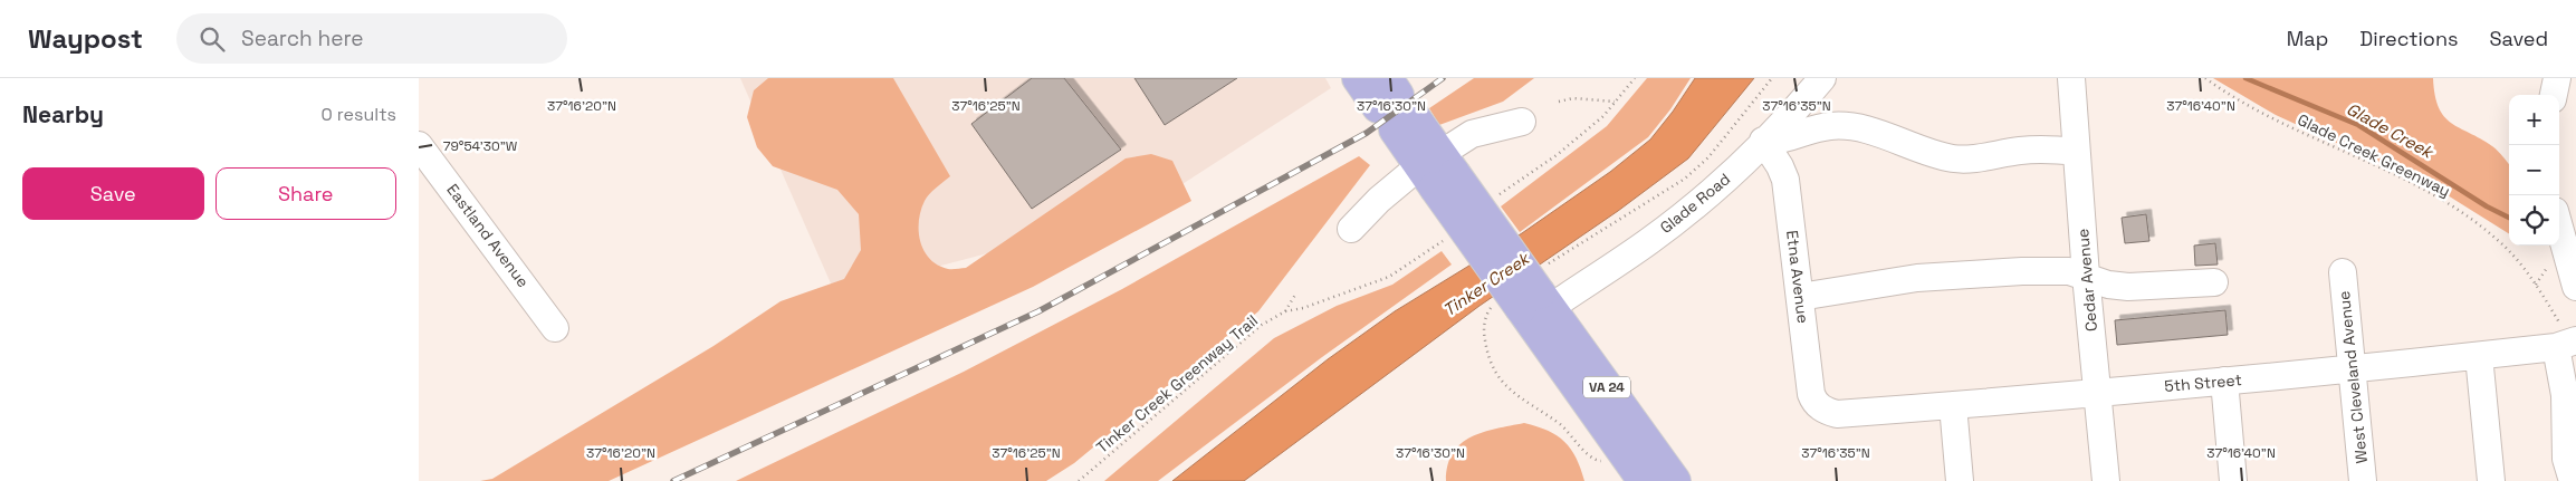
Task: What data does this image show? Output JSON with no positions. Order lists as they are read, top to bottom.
{
  "streets": {
    "main road": ["VA 24"],
    "street": [
      "Glade Road",
      "Eastland Avenue",
      "Etna Avenue",
      "Cedar Avenue",
      "West Cleveland Avenue",
      "5th Street"
    ],
    "path": ["Glade Creek Greenway", "Tinker Creek Greenway Trail"]
  },
  "crossings": [
    ["Glade Creek Greenway", "5th Street"],
    ["Glade Road", "Etna Avenue"],
    ["Glade Road", "VA 24"],
    ["Etna Avenue", "5th Street"],
    ["Cedar Avenue", "5th Street"],
    ["West Cleveland Avenue", "5th Street"]
  ],
  "water": ["Glade Creek", "Tinker Creek"],
  "page": {
    "header": "Waypost",
    "search": "Search here",
    "nav": ["Map", "Directions", "Saved"],
    "heading": ["Nearby", "0 results"],
    "map_buttons": ["+", "−"],
    "buttons": ["Save", "Share"]
  },
  "coordinates": [
    "37°16'20\"N",
    "37°16'25\"N",
    "37°16'30\"N",
    "37°16'35\"N",
    "37°16'40\"N",
    "79°54'30\"W"
  ]
}
